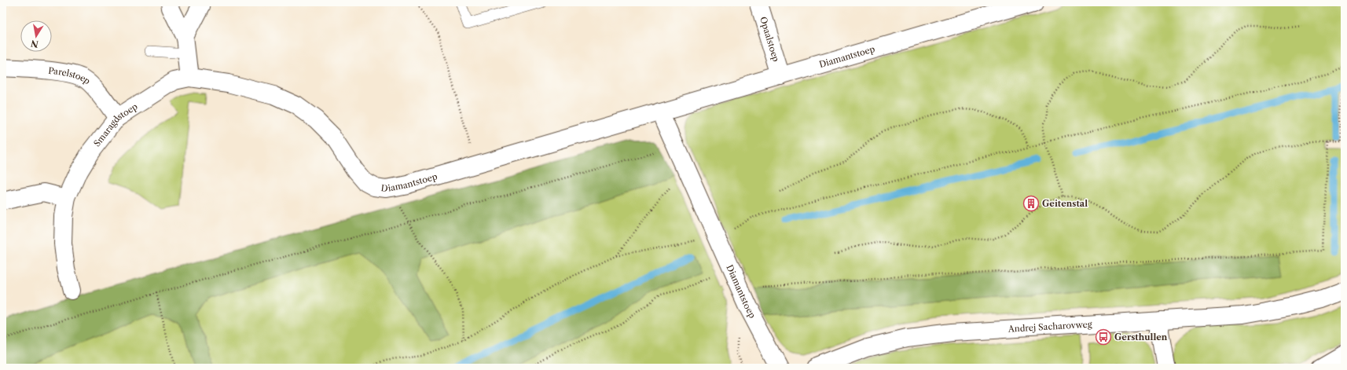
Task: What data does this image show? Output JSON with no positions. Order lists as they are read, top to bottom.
{
  "streets": {
    "street": [
      "Opaalstoep",
      "Diamantstoep",
      "Parelstoep",
      "Smaragdstoep",
      "Andrej Sacharovweg"
    ]
  },
  "crossings": [
    ["Opaalstoep", "Diamantstoep"],
    ["Diamantstoep", "Smaragdstoep"],
    ["Parelstoep", "Smaragdstoep"]
  ],
  "places": {
    "building": ["Geitenstal"],
    "bus stop": ["Gersthullen"]
  },
  "north": "bottom"
}
